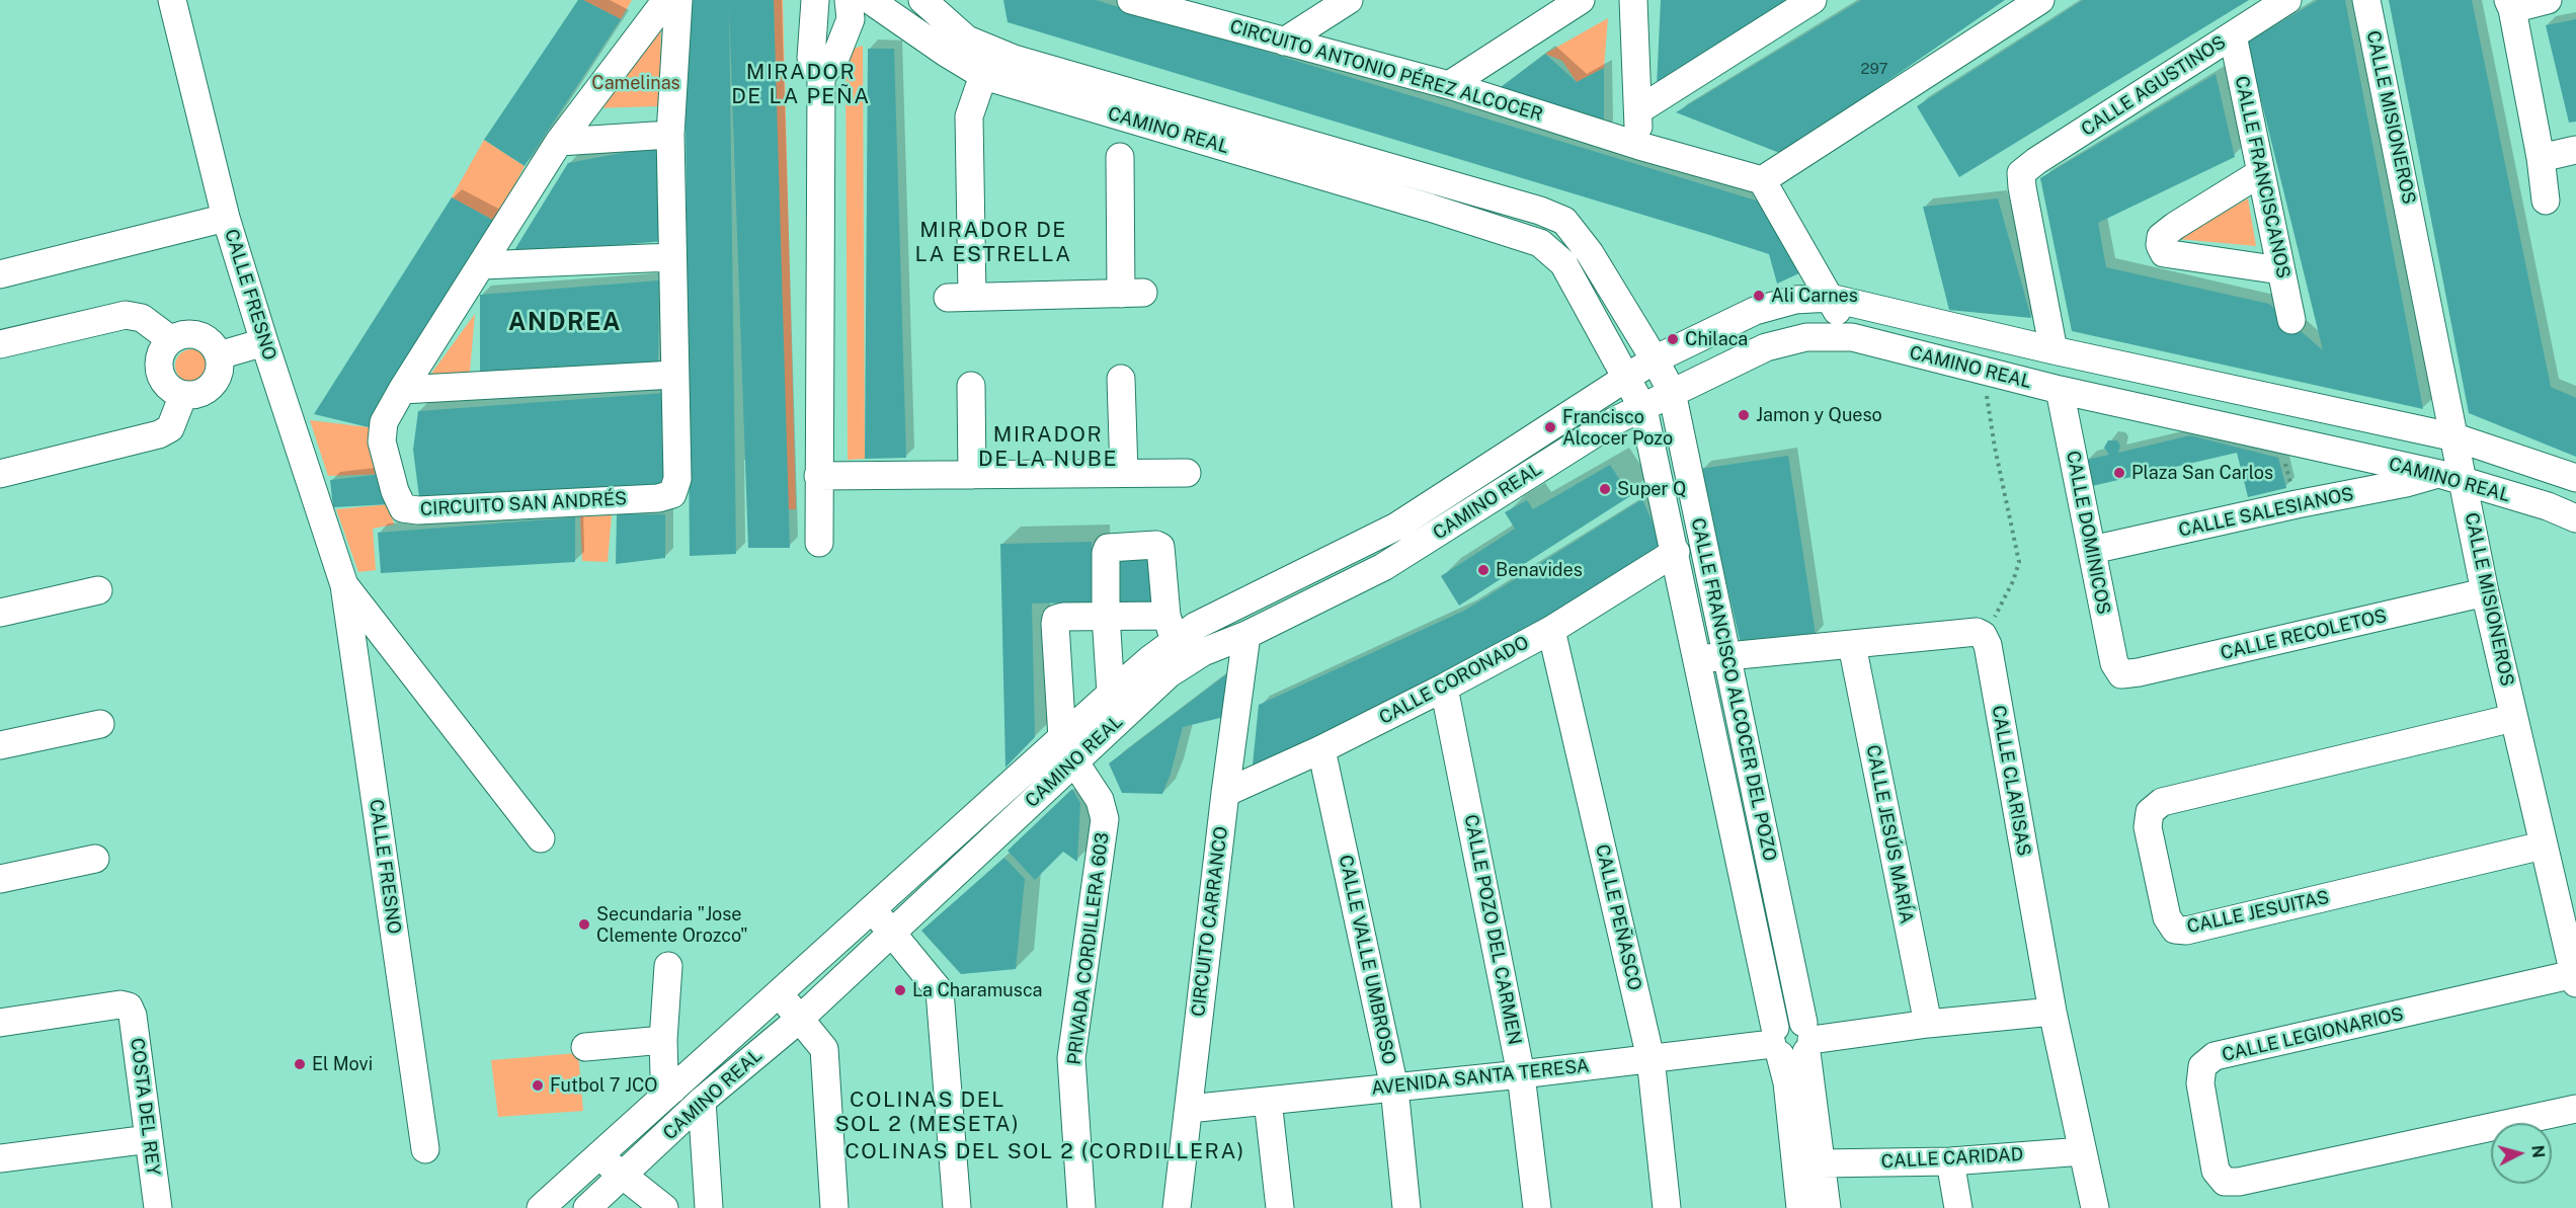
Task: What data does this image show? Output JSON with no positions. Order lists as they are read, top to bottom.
{
  "streets": {
    "street": [
      "CIRCUITO ANTONIO PÉREZ ALCOCER",
      "CALLE AGUSTINOS",
      "CALLE MISIONEROS",
      "CAMINO REAL",
      "CALLE FRANCISCANOS",
      "CALLE FRESNO",
      "CIRCUITO SAN ANDRÉS",
      "CALLE SALESIANOS",
      "CALLE DOMINICOS",
      "CALLE RECOLETOS",
      "CALLE CORONADO",
      "CALLE FRANCISCO ALCOCER DEL POZO",
      "CALLE CLARISAS",
      "CALLE JESÚS MARÍA",
      "CALLE JESUITAS",
      "CALLE PEÑASCO",
      "CIRCUITO CARRANCO",
      "CALLE POZO DEL CARMEN",
      "PRIVADA CORDILLERA 603",
      "CALLE VALLE UMBROSO",
      "CALLE LEGIONARIOS",
      "AVENIDA SANTA TERESA",
      "COSTA DEL REY",
      "CALLE CARIDAD"
    ]
  },
  "crossings": [
    ["CALLE AGUSTINOS", "CAMINO REAL"],
    ["CALLE AGUSTINOS", "CALLE FRANCISCANOS"],
    ["CALLE MISIONEROS", "CAMINO REAL"],
    ["CALLE MISIONEROS", "CALLE SALESIANOS"],
    ["CALLE MISIONEROS", "CALLE RECOLETOS"],
    ["CALLE MISIONEROS", "CALLE JESUITAS"],
    ["CALLE MISIONEROS", "CALLE LEGIONARIOS"],
    ["CAMINO REAL", "CALLE SALESIANOS"],
    ["CAMINO REAL", "CALLE DOMINICOS"],
    ["CAMINO REAL", "CALLE FRANCISCO ALCOCER DEL POZO"],
    ["CAMINO REAL", "CIRCUITO CARRANCO"],
    ["CAMINO REAL", "PRIVADA CORDILLERA 603"],
    ["CALLE SALESIANOS", "CALLE DOMINICOS"],
    ["CALLE DOMINICOS", "CALLE RECOLETOS"],
    ["CALLE CORONADO", "CALLE FRANCISCO ALCOCER DEL POZO"],
    ["CALLE CORONADO", "CALLE PEÑASCO"],
    ["CALLE CORONADO", "CIRCUITO CARRANCO"],
    ["CALLE CORONADO", "CALLE POZO DEL CARMEN"],
    ["CALLE CORONADO", "CALLE VALLE UMBROSO"],
    ["CALLE FRANCISCO ALCOCER DEL POZO", "AVENIDA SANTA TERESA"],
    ["CALLE FRANCISCO ALCOCER DEL POZO", "CALLE CARIDAD"],
    ["CALLE CLARISAS", "AVENIDA SANTA TERESA"],
    ["CALLE CLARISAS", "CALLE CARIDAD"],
    ["CALLE JESÚS MARÍA", "AVENIDA SANTA TERESA"],
    ["CALLE PEÑASCO", "AVENIDA SANTA TERESA"],
    ["CIRCUITO CARRANCO", "AVENIDA SANTA TERESA"],
    ["CALLE POZO DEL CARMEN", "AVENIDA SANTA TERESA"],
    ["CALLE VALLE UMBROSO", "AVENIDA SANTA TERESA"]
  ],
  "districts": [
    "MIRADOR DE LA PEÑA",
    "MIRADOR DE LA ESTRELLA",
    "ANDREA",
    "MIRADOR DE LA NUBE",
    "COLINAS DEL SOL 2 (MESETA)",
    "COLINAS DEL SOL 2 (CORDILLERA)"
  ],
  "parks": ["Camelinas"],
  "places": [
    "Ali Carnes",
    "Chilaca",
    "Jamon y Queso",
    "Francisco Alcocer Pozo",
    "Plaza San Carlos",
    "Super Q",
    "Benavides",
    "Secundaria \"Jose Clemente Orozco\"",
    "La Charamusca",
    "El Movi",
    "Futbol 7 JCO"
  ],
  "house_numbers": ["297"],
  "north": "right"
}
